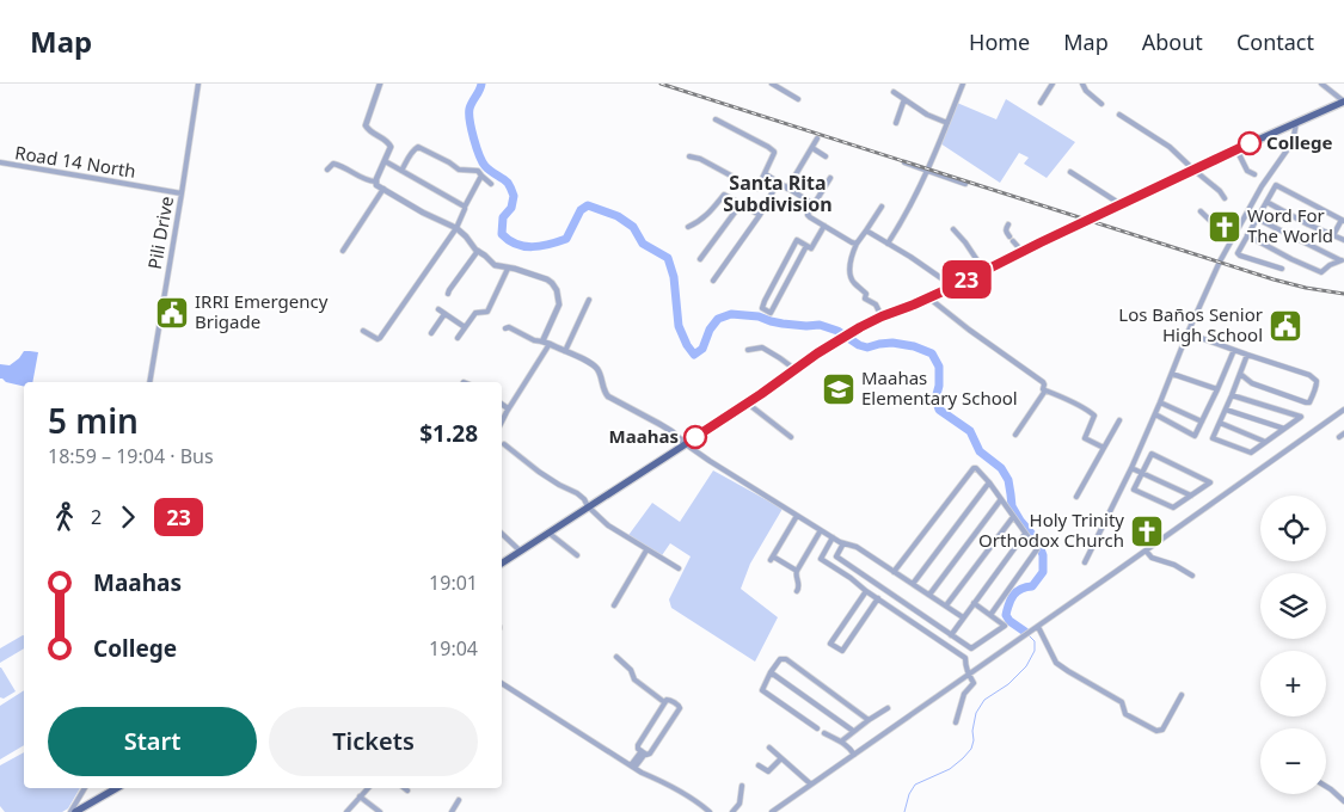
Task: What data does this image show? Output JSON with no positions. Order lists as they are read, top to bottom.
{
  "streets": {
    "street": ["Road 14 North", "Pili Drive"]
  },
  "crossings": [
    ["Road 14 North", "Pili Drive"]
  ],
  "districts": ["Santa Rita Subdivision"],
  "places": {
    "other": ["College", "Maahas"],
    "church": ["Word For The World", "Holy Trinity Orthodox Church"],
    "public building": ["IRRI Emergency Brigade", "Los Baños Senior High School"],
    "school or university": ["Maahas Elementary School"]
  },
  "lines": ["bus line 23"],
  "page": {
    "header": "Map",
    "nav": [
      "Home",
      "Map",
      "About",
      "Contact"
    ],
    "on_map": "23",
    "heading": ["5 min", "18:59 – 19:04 · Bus", "$1.28"],
    "legs": ["2", "23"],
    "map_buttons": ["+", "−"],
    "list": [
      {
        "name": "Maahas",
        "value": "19:01"
      },
      {
        "name": "College",
        "value": "19:04"
      }
    ],
    "buttons": ["Start", "Tickets"]
  }
}
